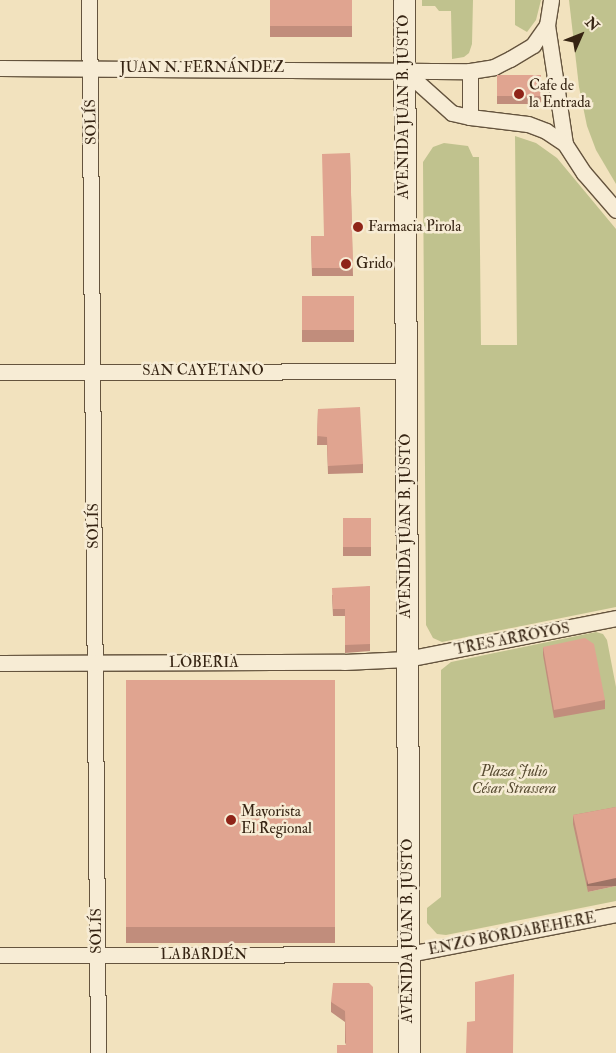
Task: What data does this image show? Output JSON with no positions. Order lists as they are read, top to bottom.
{
  "streets": {
    "main road": ["AVENIDA JUAN B. JUSTO"],
    "street": [
      "JUAN N. FERNÁNDEZ",
      "SOLÍS",
      "SAN CAYETANO",
      "TRES ARROYOS",
      "LOBERIA",
      "ENZO BORDABEHERE",
      "LABARDÉN"
    ]
  },
  "crossings": [
    ["JUAN N. FERNÁNDEZ", "AVENIDA JUAN B. JUSTO"],
    ["JUAN N. FERNÁNDEZ", "SOLÍS"],
    ["AVENIDA JUAN B. JUSTO", "SAN CAYETANO"],
    ["AVENIDA JUAN B. JUSTO", "TRES ARROYOS"],
    ["AVENIDA JUAN B. JUSTO", "LOBERIA"],
    ["AVENIDA JUAN B. JUSTO", "ENZO BORDABEHERE"],
    ["AVENIDA JUAN B. JUSTO", "LABARDÉN"],
    ["SOLÍS", "SAN CAYETANO"],
    ["SOLÍS", "LOBERIA"],
    ["SOLÍS", "LABARDÉN"],
    ["TRES ARROYOS", "LOBERIA"],
    ["ENZO BORDABEHERE", "LABARDÉN"]
  ],
  "parks": ["Plaza Julio César Strassera"],
  "places": [
    "Cafe de la Entrada",
    "Farmacia Pirola",
    "Grido",
    "Mayorista El Regional"
  ],
  "north": "top right"
}
